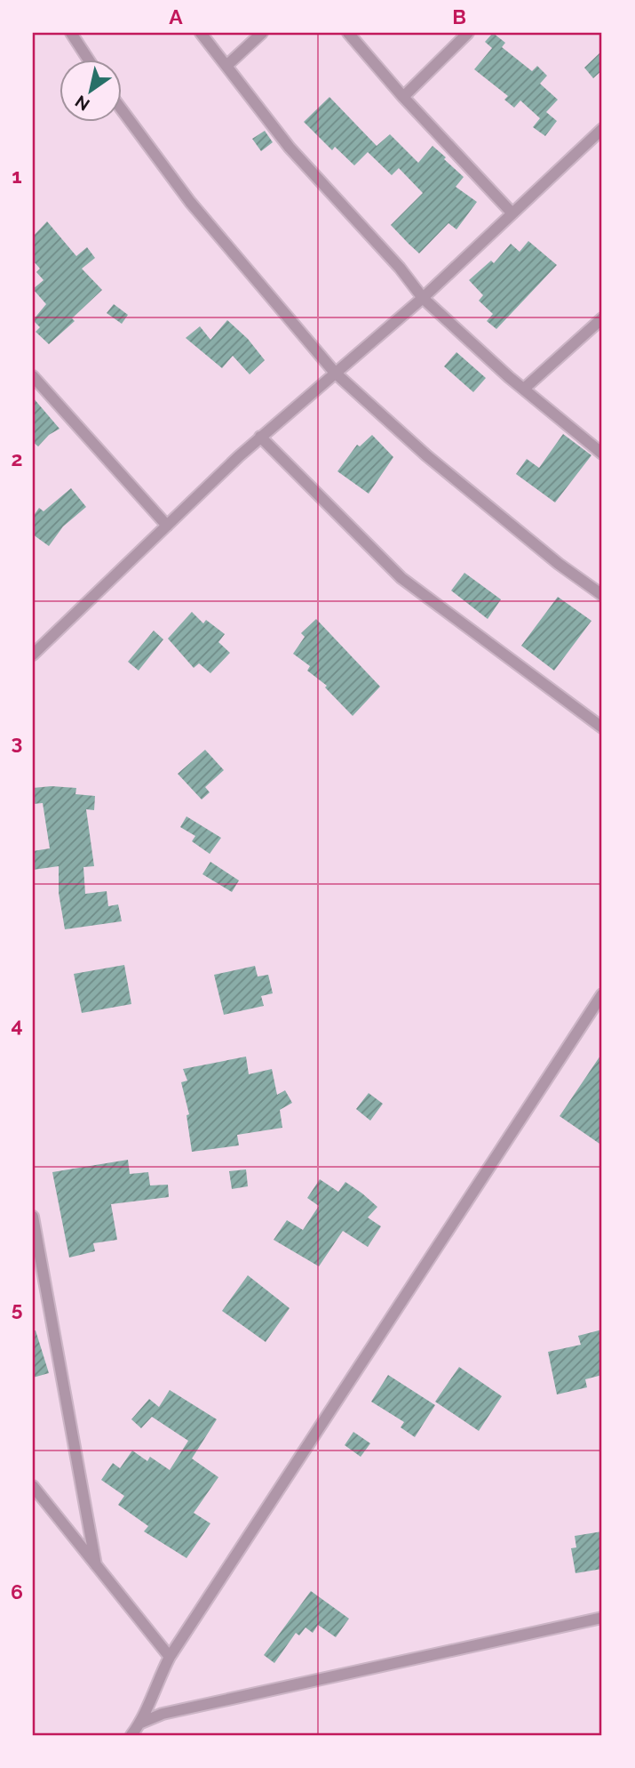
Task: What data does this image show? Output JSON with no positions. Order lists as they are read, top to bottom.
{
  "north": "bottom left",
  "grid": {
    "columns": ["A", "B"],
    "rows": [
      "1",
      "2",
      "3",
      "4",
      "5",
      "6"
    ]
  }
}
